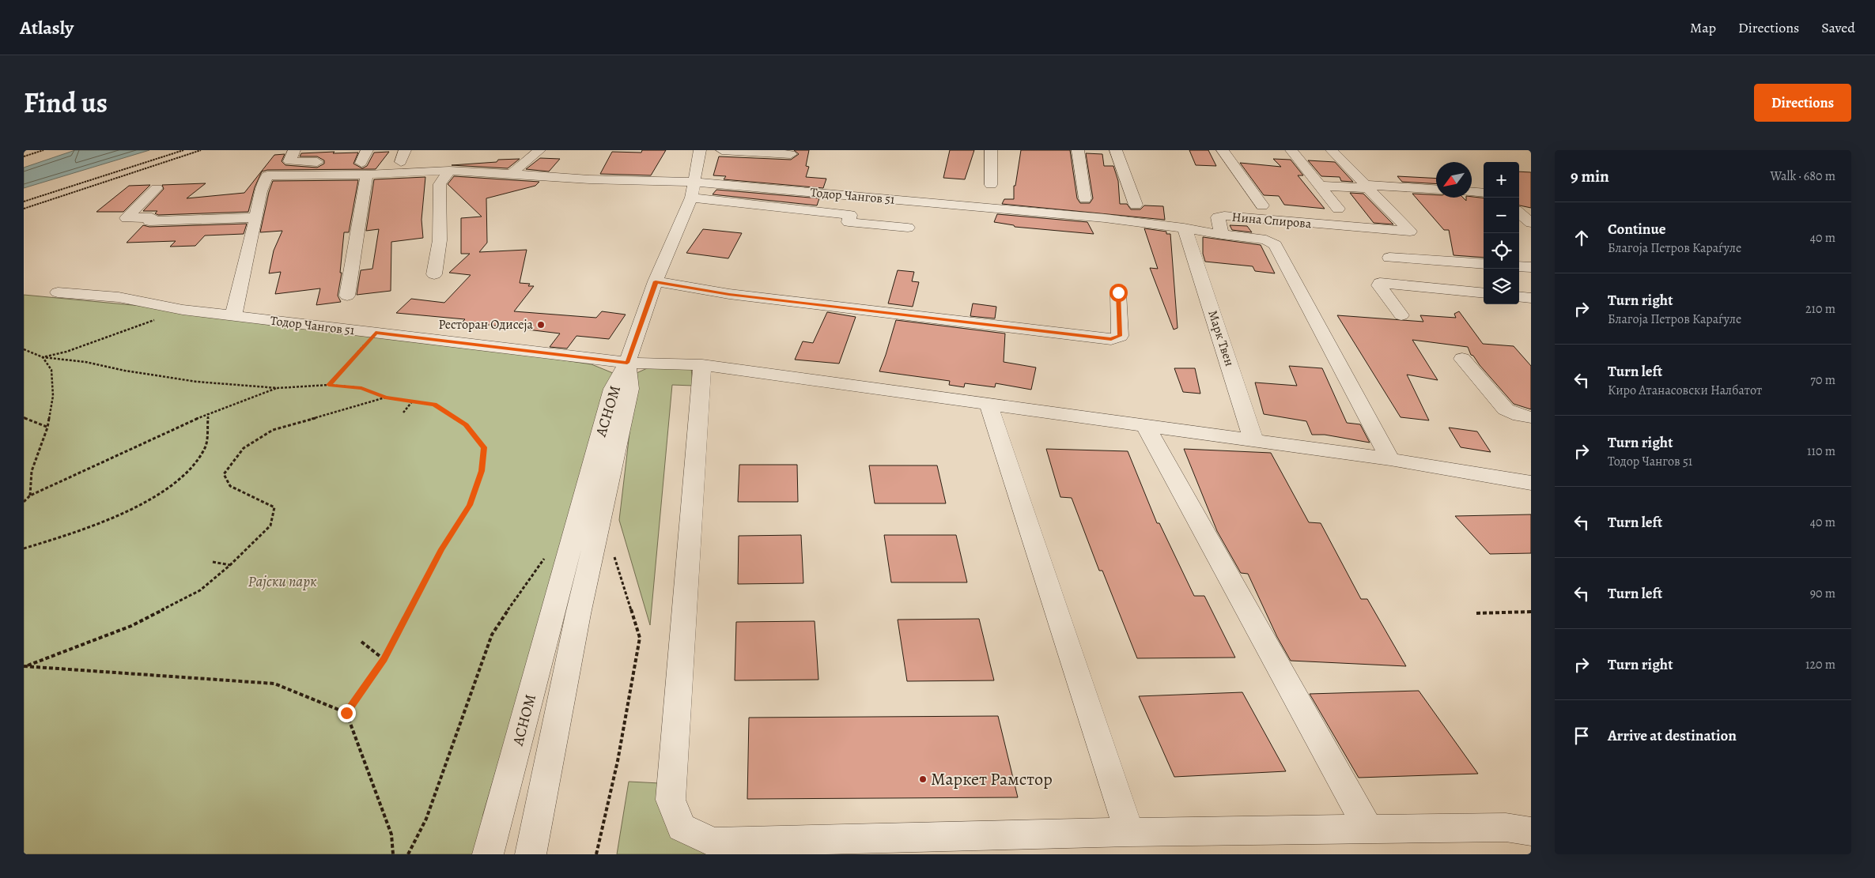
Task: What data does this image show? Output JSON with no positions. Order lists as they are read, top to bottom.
{
  "streets": {
    "street": [
      "Тодор Чангов 51",
      "Нина Спирова",
      "Марк Твен",
      "АСНОМ"
    ]
  },
  "crossings": [
    ["Тодор Чангов 51", "Нина Спирова"],
    ["Тодор Чангов 51", "Марк Твен"],
    ["Тодор Чангов 51", "АСНОМ"]
  ],
  "parks": ["Рајски парк"],
  "places": ["Ресторан Одисеја", "Маркет Рамстор"],
  "north": "bottom left",
  "page": {
    "header": "Atlasly",
    "nav": ["Map", "Directions", "Saved"],
    "title": "Find us",
    "buttons": "Directions",
    "heading": ["9 min", "Walk · 680 m"],
    "map_buttons": ["+", "−"],
    "list": [
      ["Continue", "Благоја Петров Караѓуле", "40 m"],
      ["Turn right", "Благоја Петров Караѓуле", "210 m"],
      ["Turn left", "Киро Атанасовски Налбатот", "70 m"],
      ["Turn right", "Тодор Чангов 51", "110 m"],
      ["Turn left", "40 m"],
      ["Turn left", "90 m"],
      ["Turn right", "120 m"],
      "Arrive at destination"
    ]
  }
}
